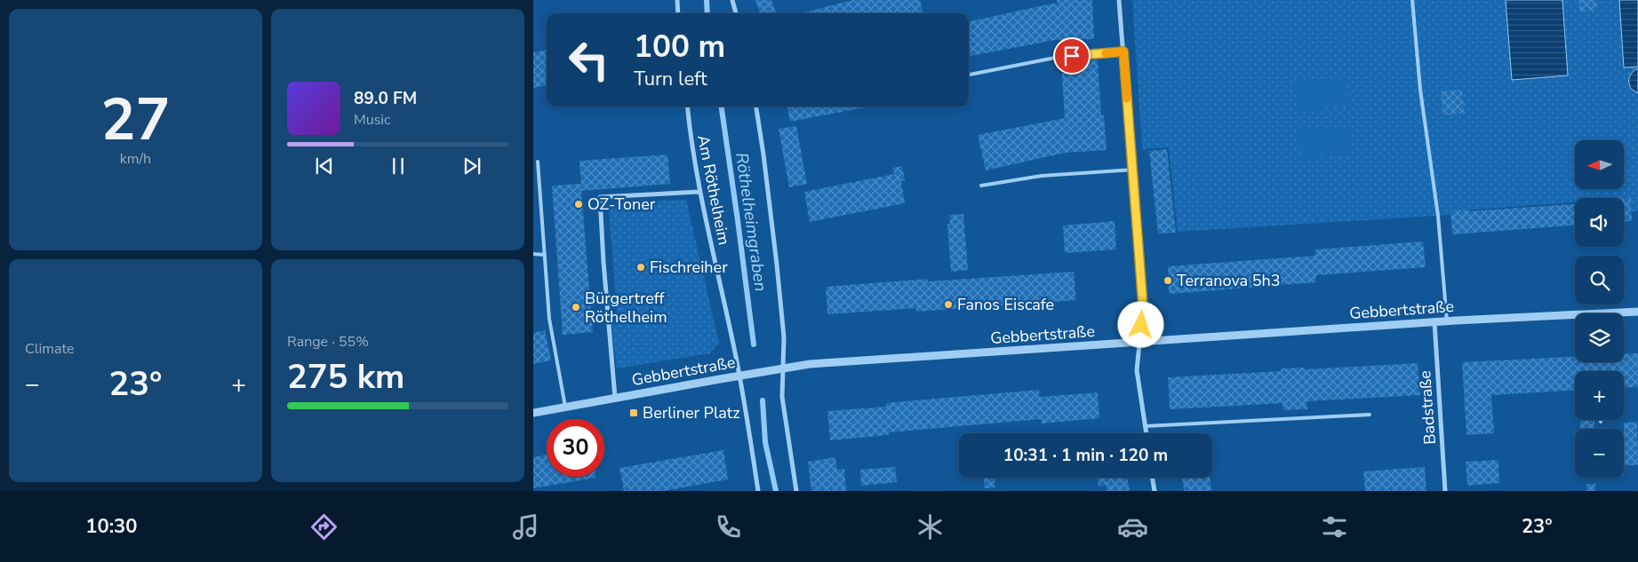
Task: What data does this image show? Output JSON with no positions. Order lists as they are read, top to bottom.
{
  "streets": {
    "street": ["Am Röthelheim", "Gebbertstraße", "Badstraße"]
  },
  "crossings": [
    ["Am Röthelheim", "Gebbertstraße"],
    ["Gebbertstraße", "Badstraße"]
  ],
  "water": ["Röthelheimgraben"],
  "places": {
    "other": [
      "OZ-Toner",
      "Fischreiher",
      "Terranova 5h3",
      "Fanos Eiscafe",
      "Bürgertreff Röthelheim"
    ],
    "transit": ["Berliner Platz"]
  },
  "north": "left",
  "page": {
    "tile": [
      ["27", "km/h"],
      "Climate",
      ["Range · 55%", "275 km"]
    ],
    "turn": ["100 m", "Turn left"],
    "song": ["89.0 FM", "Music"],
    "map_buttons": ["+", "−"],
    "heat": ["−", "23°", "+"],
    "limit": "30",
    "trip": "10:31 · 1 min · 120 m",
    "tabs": ["10:30", "23°"]
  }
}
